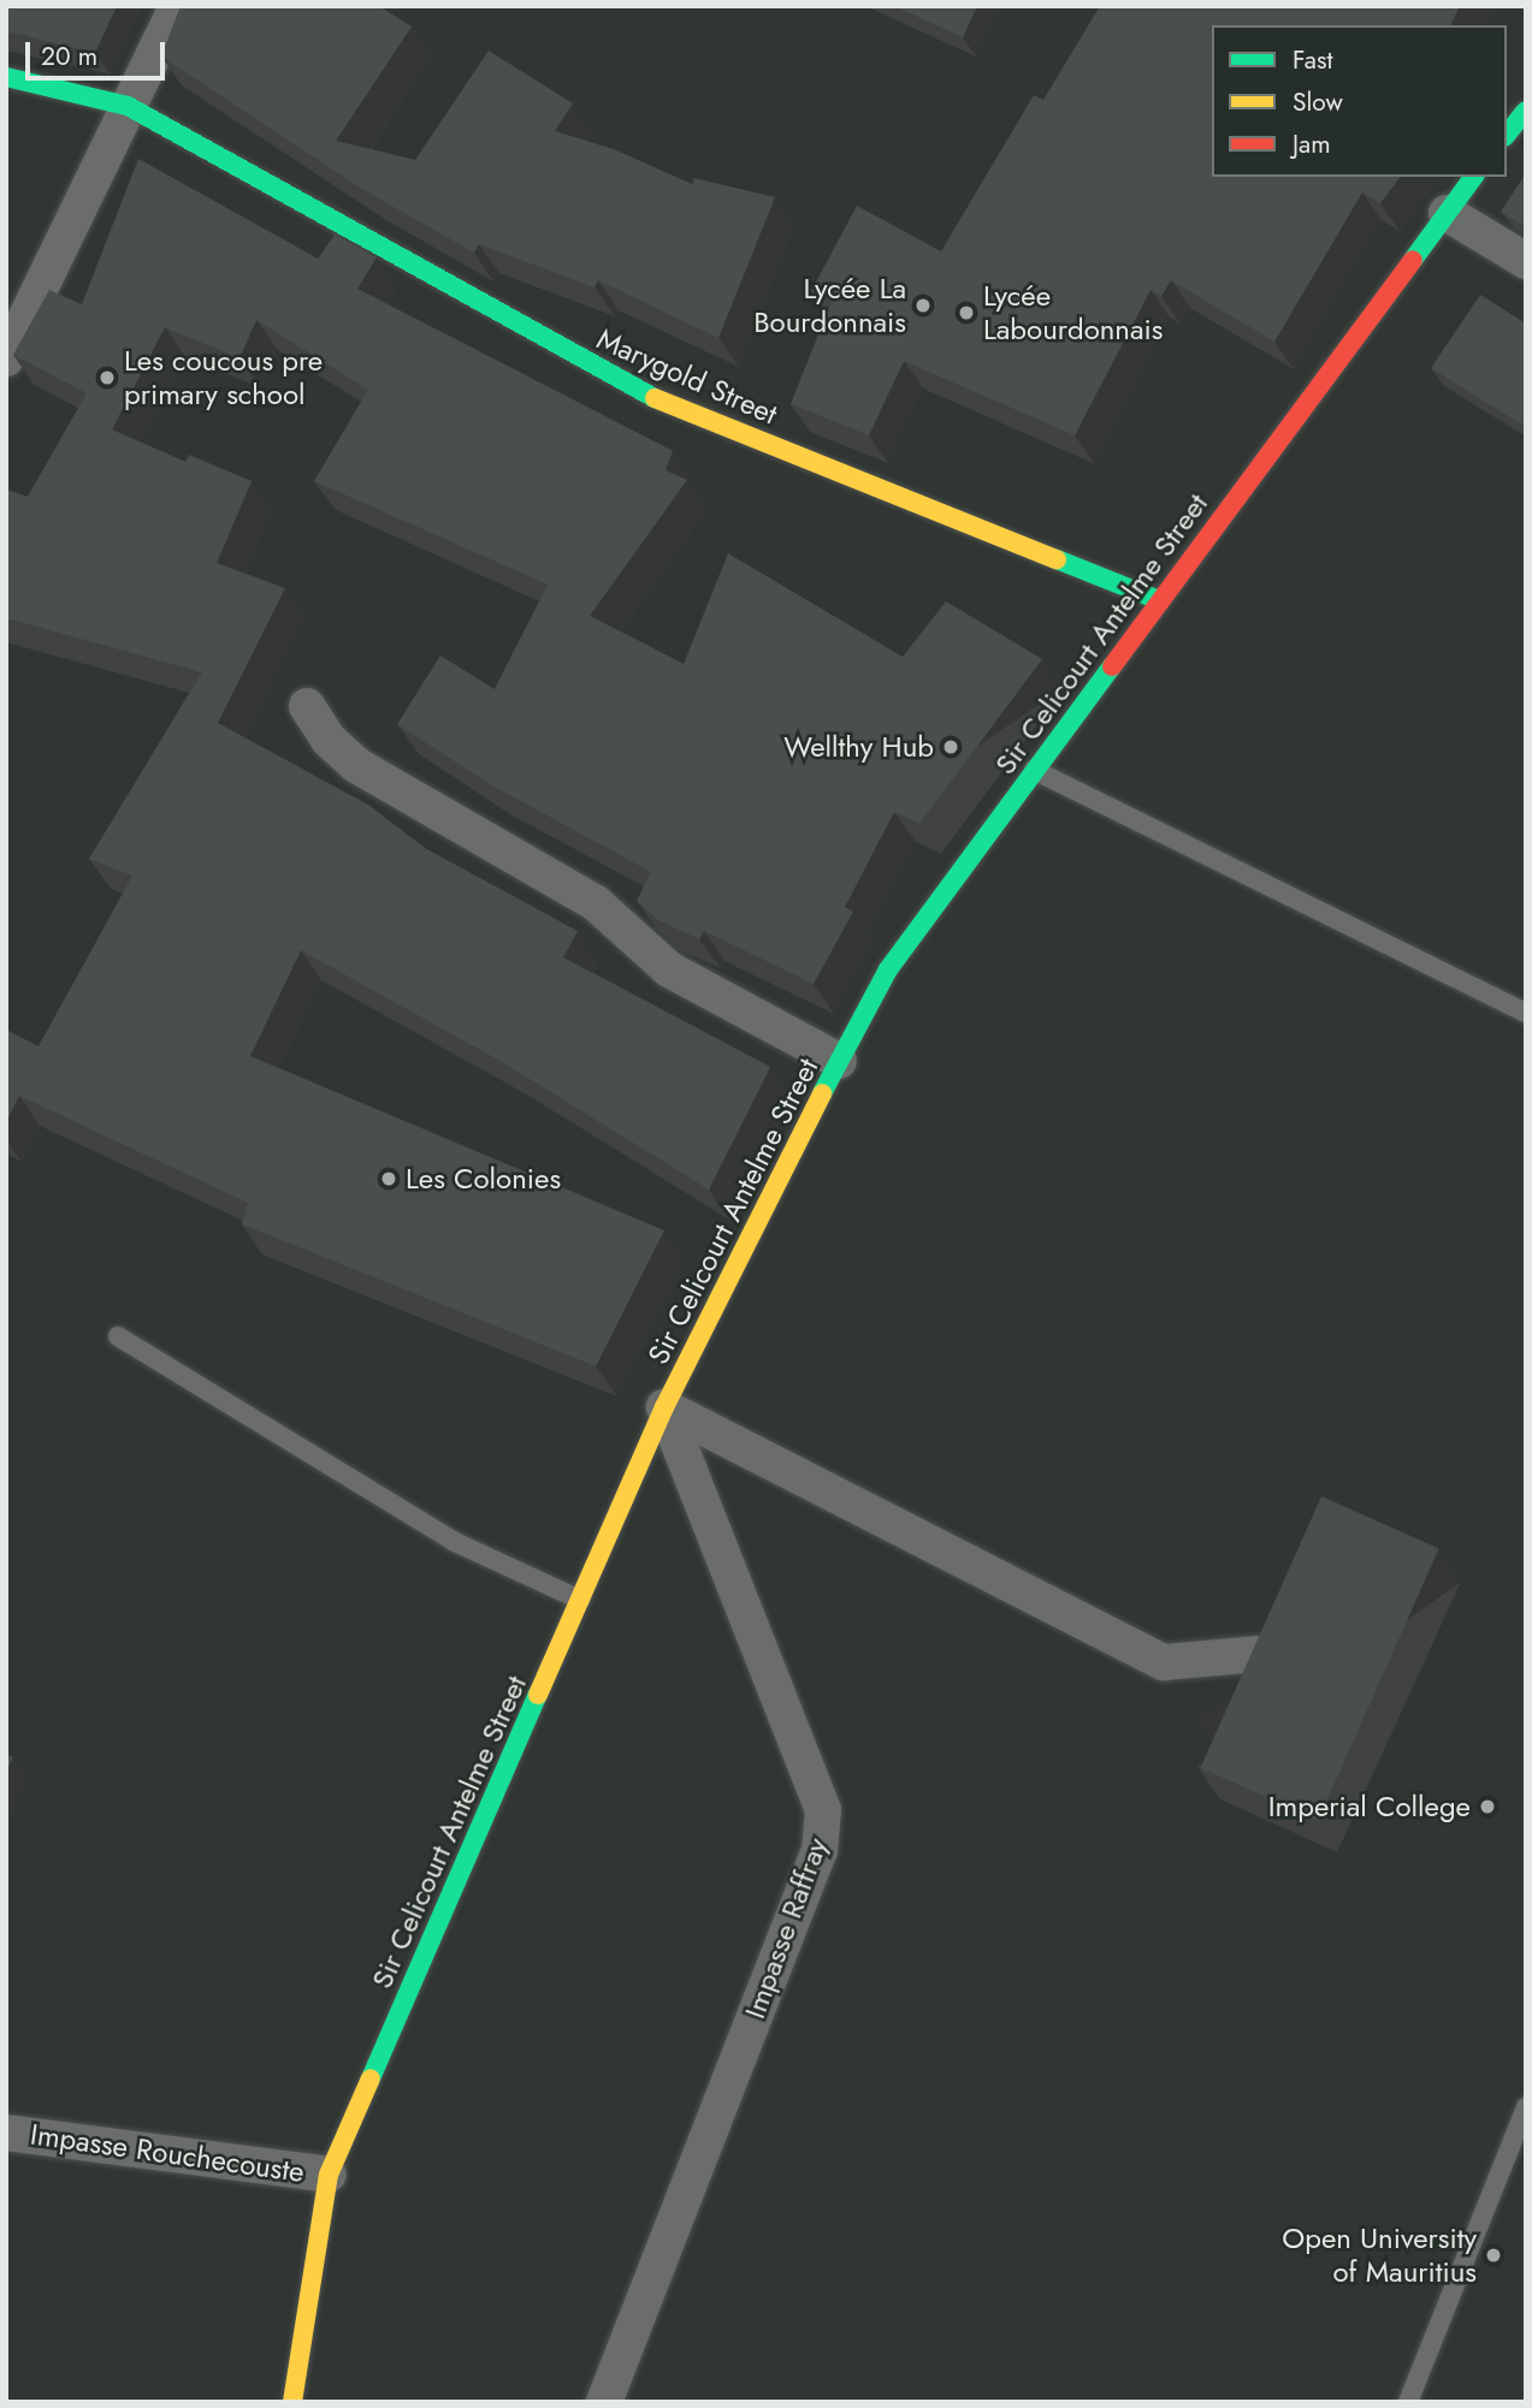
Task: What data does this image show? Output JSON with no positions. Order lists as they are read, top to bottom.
{
  "streets": {
    "street": [
      "Marygold Street",
      "Sir Celicourt Antelme Street",
      "Impasse Raffray",
      "Impasse Rouchecouste"
    ]
  },
  "crossings": [
    ["Marygold Street", "Sir Celicourt Antelme Street"],
    ["Sir Celicourt Antelme Street", "Impasse Raffray"],
    ["Sir Celicourt Antelme Street", "Impasse Rouchecouste"]
  ],
  "places": [
    "Lycée La Bourdonnais",
    "Lycée Labourdonnais",
    "Les coucous pre primary school",
    "Wellthy Hub",
    "Les Colonies",
    "Imperial College",
    "Open University of Mauritius"
  ],
  "legend": ["Fast", "Slow", "Jam"],
  "scale_bar": "20 m"
}
